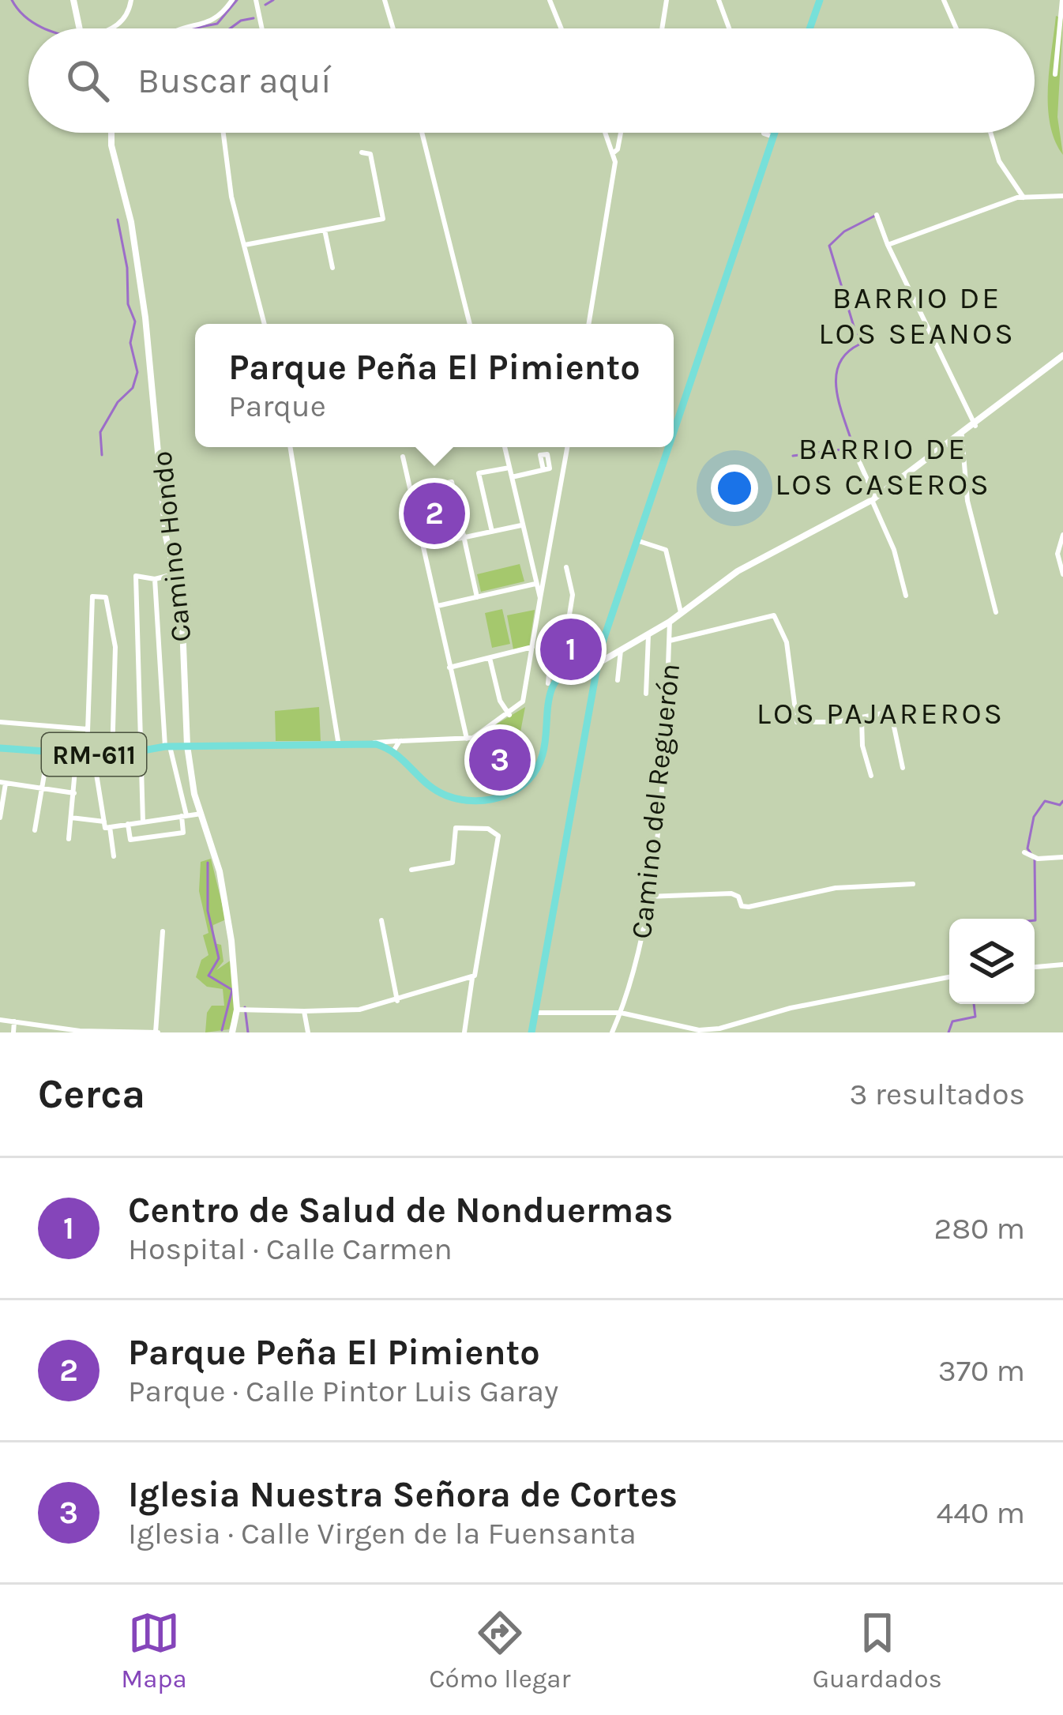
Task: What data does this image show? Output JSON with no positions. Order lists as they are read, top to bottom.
{
  "streets": {
    "main road": ["Camino Hondo", "RM-611"],
    "street": ["Camino del Reguerón"]
  },
  "crossings": [
    ["Camino Hondo", "RM-611"]
  ],
  "districts": ["BARRIO DE LOS SEANOS", "BARRIO DE LOS CASEROS", "LOS PAJAREROS"],
  "page": {
    "search": "Buscar aquí",
    "popup": ["Parque Peña El Pimiento", "Parque"],
    "pins": ["2", "1", "3"],
    "heading": ["Cerca", "3 resultados"],
    "list": [
      {
        "mark": "1",
        "name": "Centro de Salud de Nonduermas",
        "note": "Hospital · Calle Carmen",
        "value": "280 m"
      },
      {
        "mark": "2",
        "name": "Parque Peña El Pimiento",
        "note": "Parque · Calle Pintor Luis Garay",
        "value": "370 m"
      },
      {
        "mark": "3",
        "name": "Iglesia Nuestra Señora de Cortes",
        "note": "Iglesia · Calle Virgen de la Fuensanta",
        "value": "440 m"
      }
    ],
    "nav": ["Mapa", "Cómo llegar", "Guardados"]
  }
}
